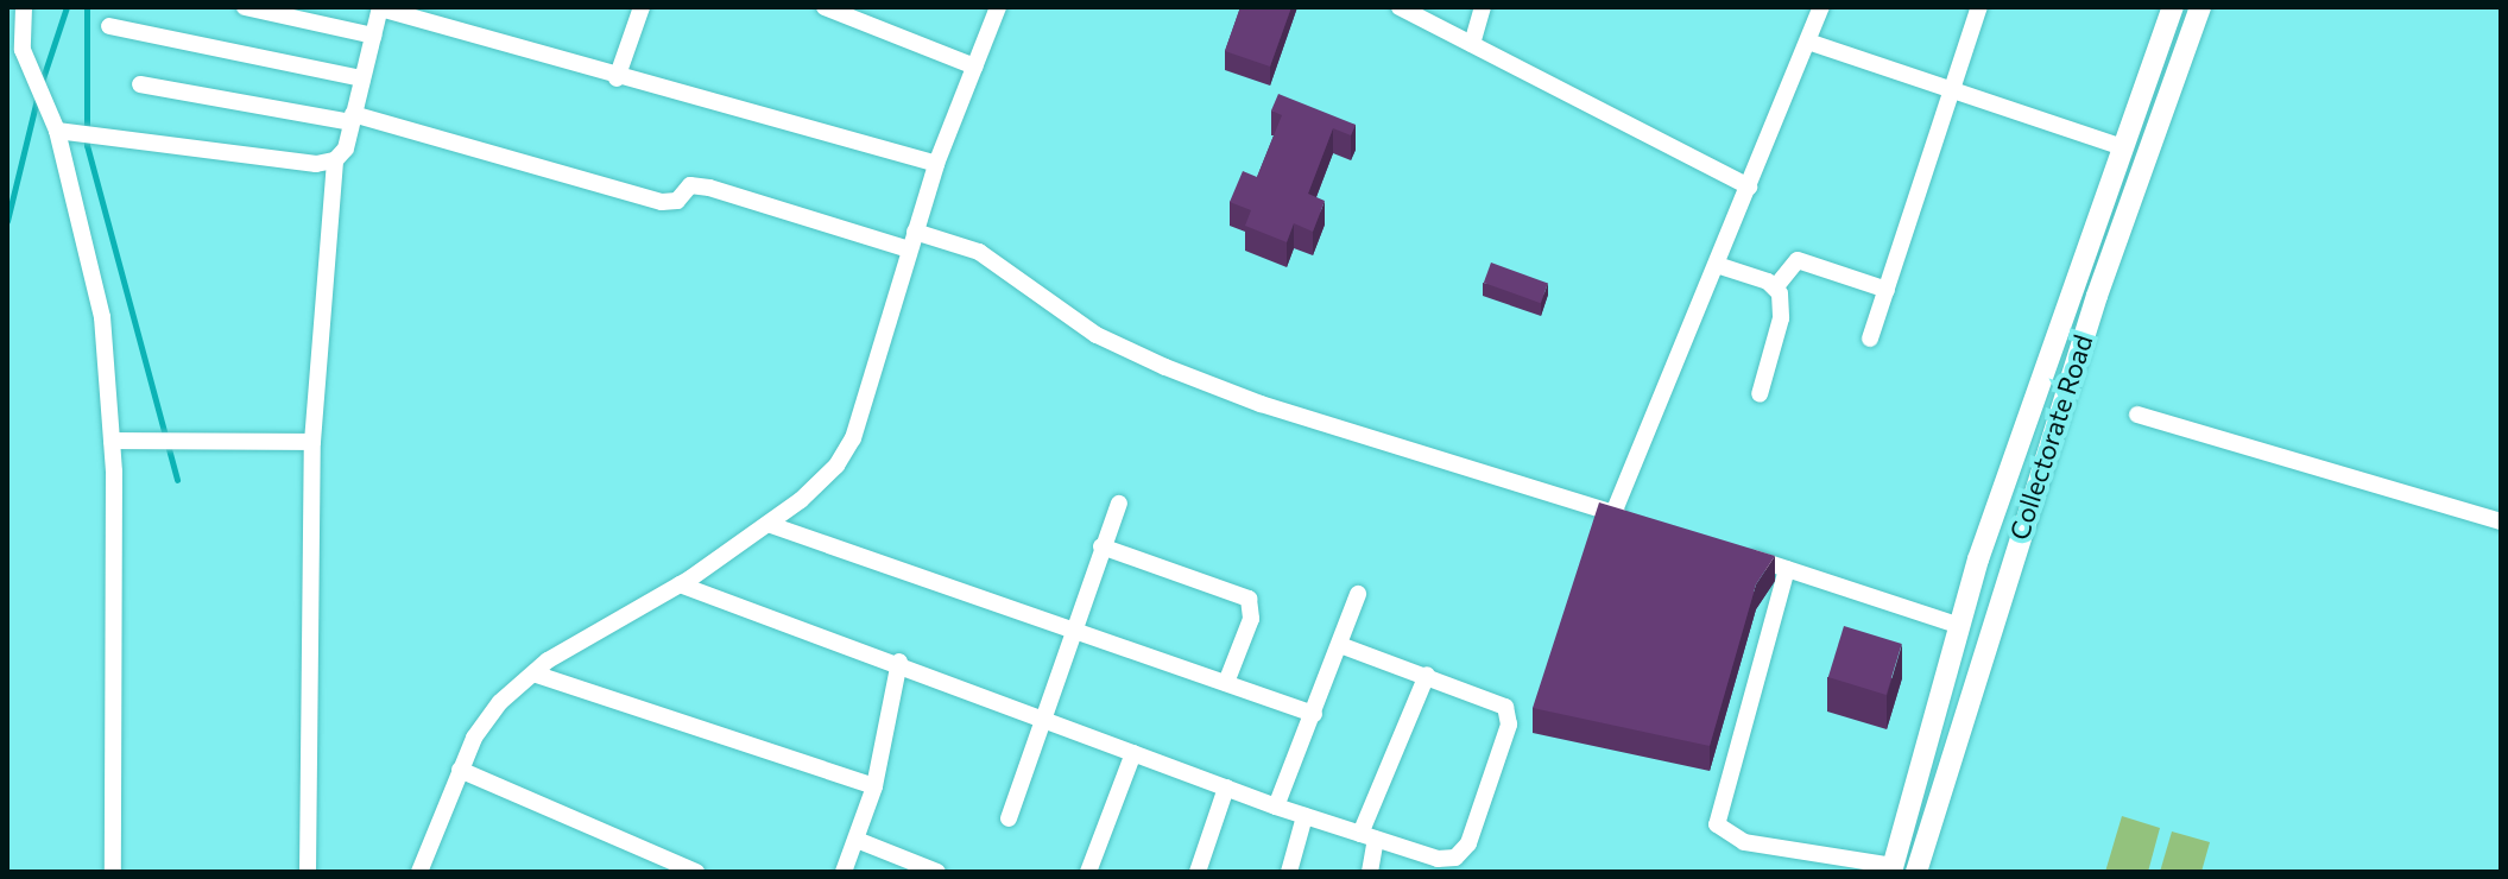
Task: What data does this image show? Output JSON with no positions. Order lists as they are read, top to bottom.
{
  "streets": {
    "street": ["Collectorate Road"]
  }
}
